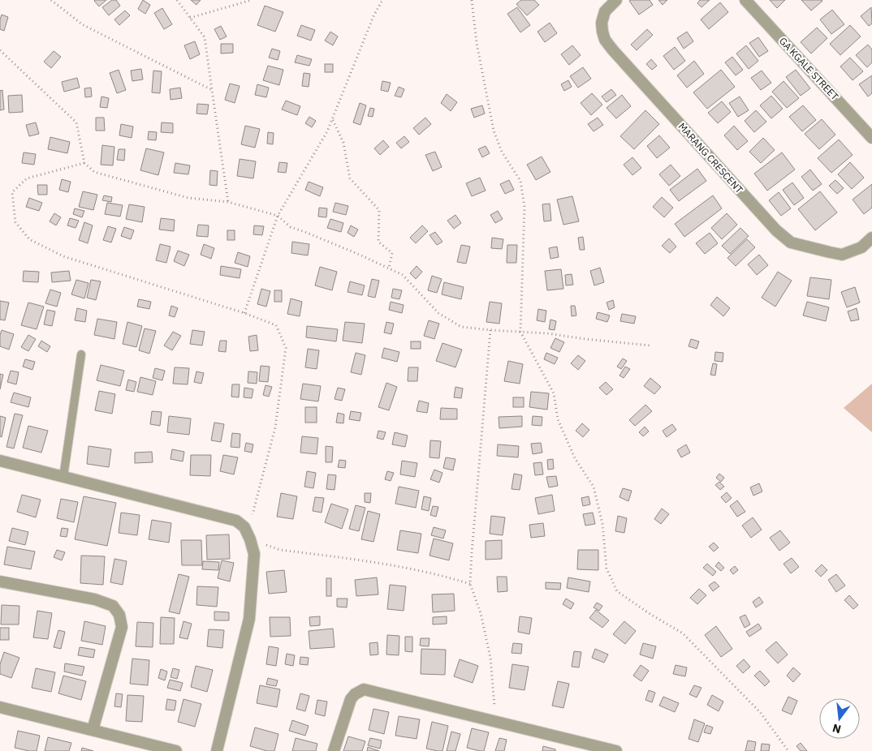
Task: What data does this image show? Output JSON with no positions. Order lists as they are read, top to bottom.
{
  "streets": {
    "street": ["GA KGALE STREET", "MARANG CRESCENT"]
  },
  "north": "bottom"
}
